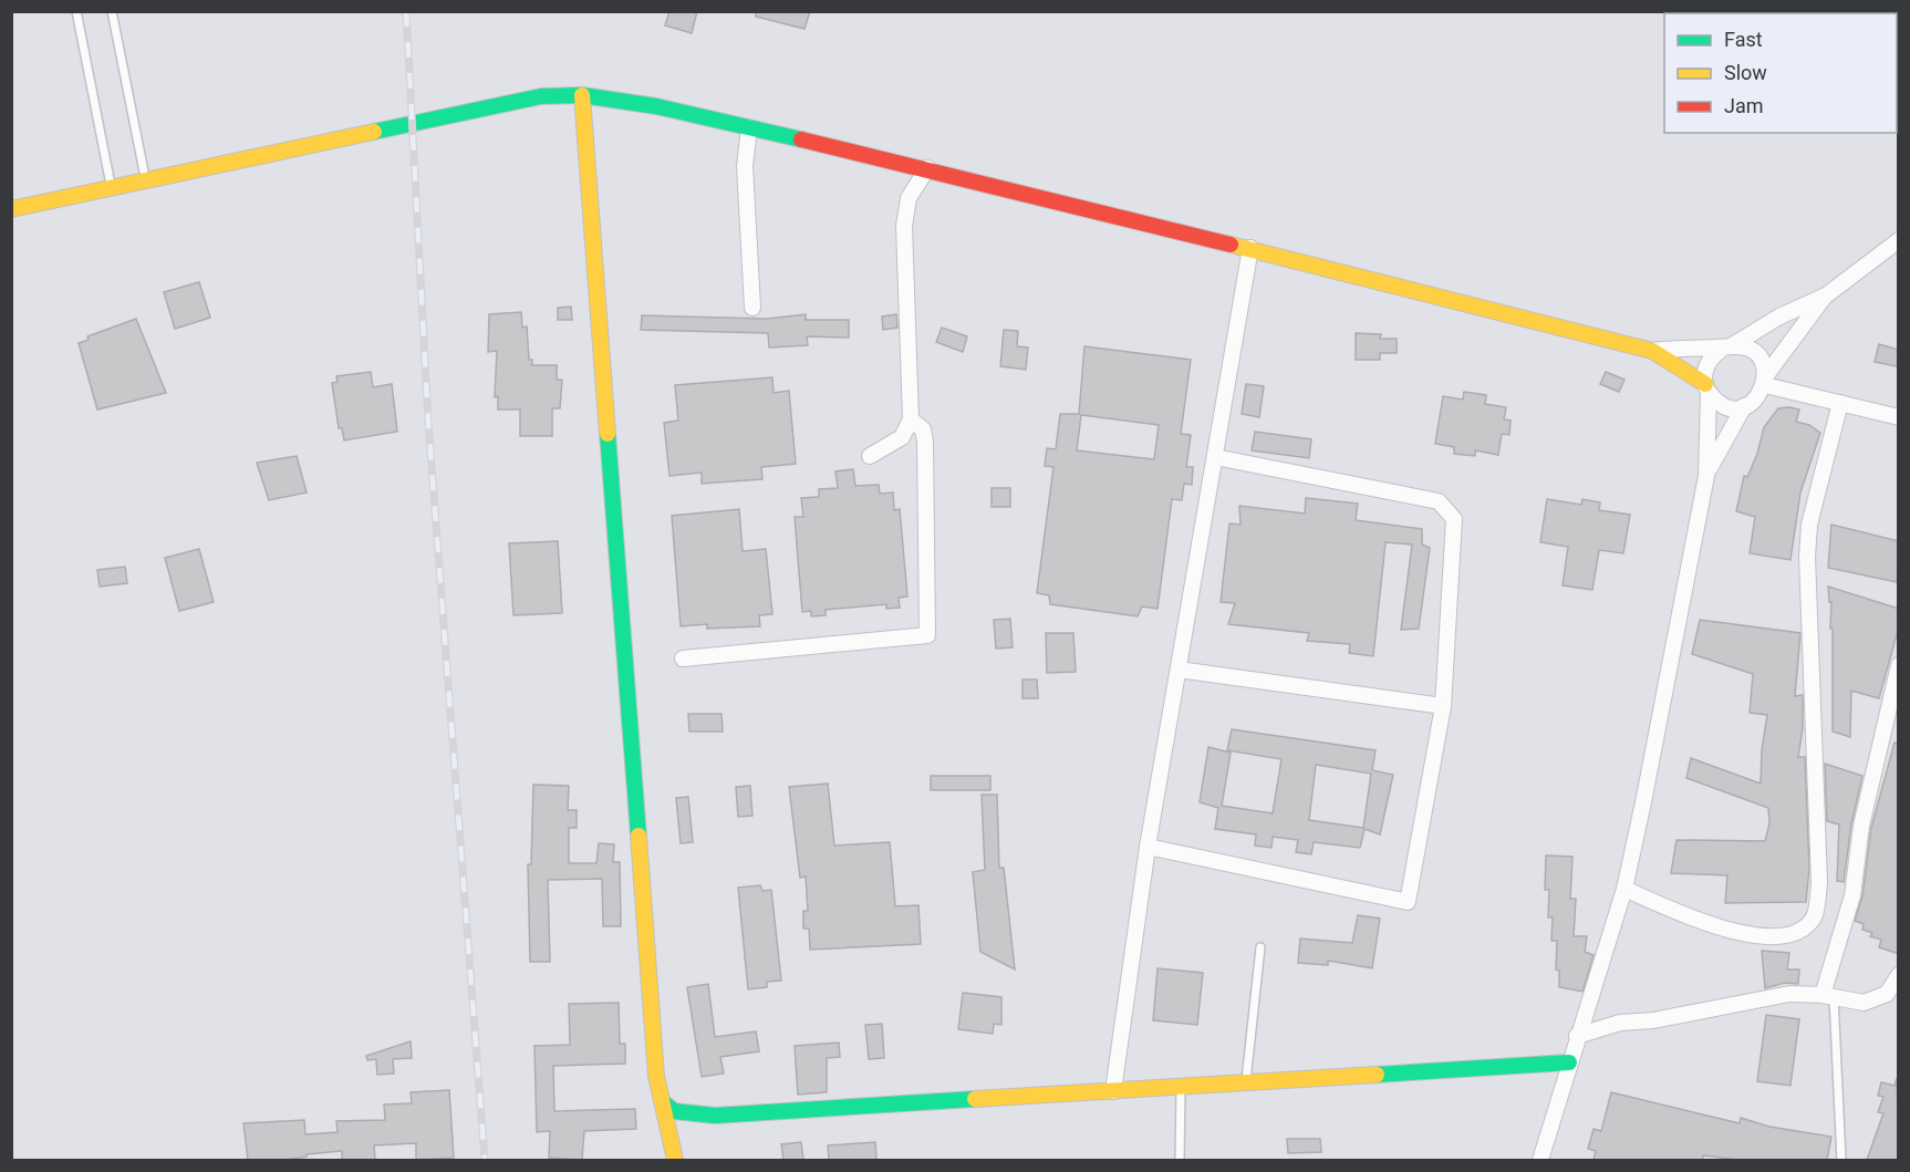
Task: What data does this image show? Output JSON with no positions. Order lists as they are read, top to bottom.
{
  "legend": ["Fast", "Slow", "Jam"]
}
